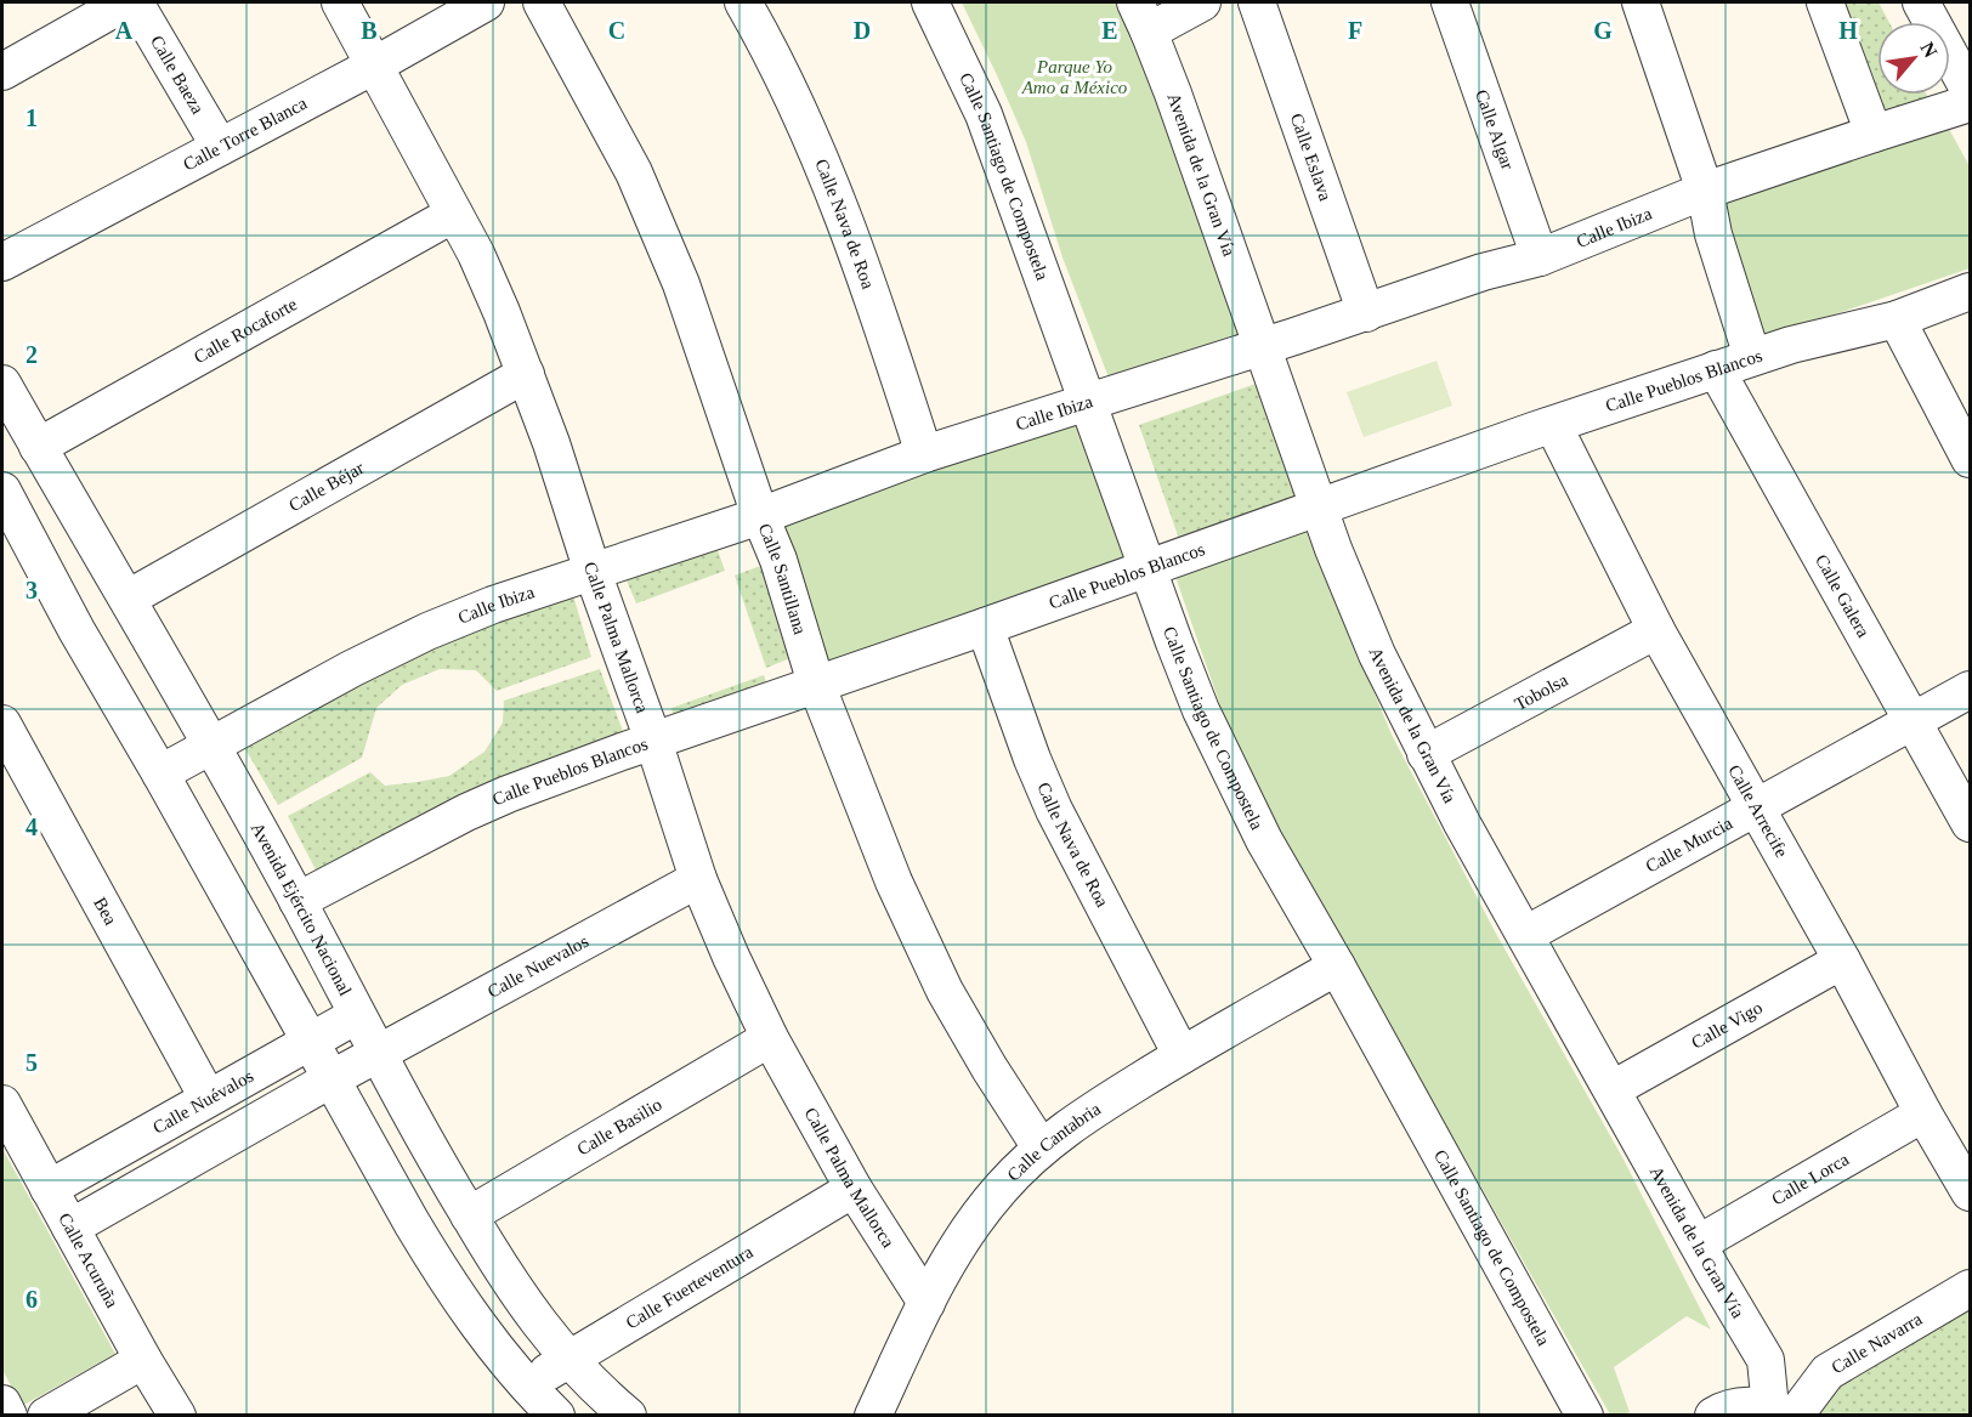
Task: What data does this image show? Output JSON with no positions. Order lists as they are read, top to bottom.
{
  "streets": {
    "street": [
      "Calle Baeza",
      "Calle Algar",
      "Calle Torre Blanca",
      "Calle Eslava",
      "Avenida de la Gran Vía",
      "Calle Santiago de Compostela",
      "Calle Nava de Roa",
      "Calle Ibiza",
      "Calle Rocaforte",
      "Calle Pueblos Blancos",
      "Calle Béjar",
      "Calle Santillana",
      "Calle Galera",
      "Calle Palma Mallorca",
      "Tobolsa",
      "Calle Arrecife",
      "Calle Murcia",
      "Avenida Ejército Nacional",
      "Bea",
      "Calle Nuevalos",
      "Calle Vigo",
      "Calle Nuévalos",
      "Calle Basilio",
      "Calle Cantabria",
      "Calle Lorca",
      "Calle Acuruña",
      "Calle Fuerteventura",
      "Calle Navarra"
    ]
  },
  "crossings": [
    ["Calle Baeza", "Calle Torre Blanca"],
    ["Calle Algar", "Calle Ibiza"],
    ["Calle Torre Blanca", "Calle Palma Mallorca"],
    ["Calle Eslava", "Calle Ibiza"],
    ["Avenida de la Gran Vía", "Calle Ibiza"],
    ["Avenida de la Gran Vía", "Calle Pueblos Blancos"],
    ["Avenida de la Gran Vía", "Tobolsa"],
    ["Avenida de la Gran Vía", "Calle Murcia"],
    ["Avenida de la Gran Vía", "Calle Vigo"],
    ["Avenida de la Gran Vía", "Calle Lorca"],
    ["Avenida de la Gran Vía", "Calle Navarra"],
    ["Calle Santiago de Compostela", "Calle Ibiza"],
    ["Calle Santiago de Compostela", "Calle Pueblos Blancos"],
    ["Calle Santiago de Compostela", "Calle Cantabria"],
    ["Calle Nava de Roa", "Calle Ibiza"],
    ["Calle Nava de Roa", "Calle Pueblos Blancos"],
    ["Calle Nava de Roa", "Calle Cantabria"],
    ["Calle Ibiza", "Calle Santillana"],
    ["Calle Ibiza", "Calle Palma Mallorca"],
    ["Calle Ibiza", "Avenida Ejército Nacional"],
    ["Calle Rocaforte", "Calle Palma Mallorca"],
    ["Calle Rocaforte", "Avenida Ejército Nacional"],
    ["Calle Pueblos Blancos", "Calle Santillana"],
    ["Calle Pueblos Blancos", "Calle Galera"],
    ["Calle Pueblos Blancos", "Calle Palma Mallorca"],
    ["Calle Pueblos Blancos", "Calle Arrecife"],
    ["Calle Pueblos Blancos", "Avenida Ejército Nacional"],
    ["Calle Béjar", "Calle Palma Mallorca"],
    ["Calle Béjar", "Avenida Ejército Nacional"],
    ["Calle Santillana", "Calle Cantabria"],
    ["Calle Galera", "Calle Murcia"],
    ["Calle Palma Mallorca", "Calle Nuevalos"],
    ["Calle Palma Mallorca", "Calle Basilio"],
    ["Calle Palma Mallorca", "Calle Cantabria"],
    ["Calle Palma Mallorca", "Calle Fuerteventura"],
    ["Tobolsa", "Calle Arrecife"],
    ["Calle Arrecife", "Calle Murcia"],
    ["Calle Arrecife", "Calle Vigo"],
    ["Calle Arrecife", "Calle Lorca"],
    ["Avenida Ejército Nacional", "Calle Nuevalos"],
    ["Avenida Ejército Nacional", "Calle Nuévalos"],
    ["Avenida Ejército Nacional", "Calle Basilio"],
    ["Avenida Ejército Nacional", "Calle Fuerteventura"],
    ["Bea", "Calle Nuévalos"],
    ["Calle Nuévalos", "Calle Acuruña"]
  ],
  "parks": ["Parque Yo Amo a México"],
  "north": "top right",
  "grid": {
    "columns": [
      "A",
      "B",
      "C",
      "D",
      "E",
      "F",
      "G",
      "H"
    ],
    "rows": [
      "1",
      "2",
      "3",
      "4",
      "5",
      "6"
    ]
  }
}
